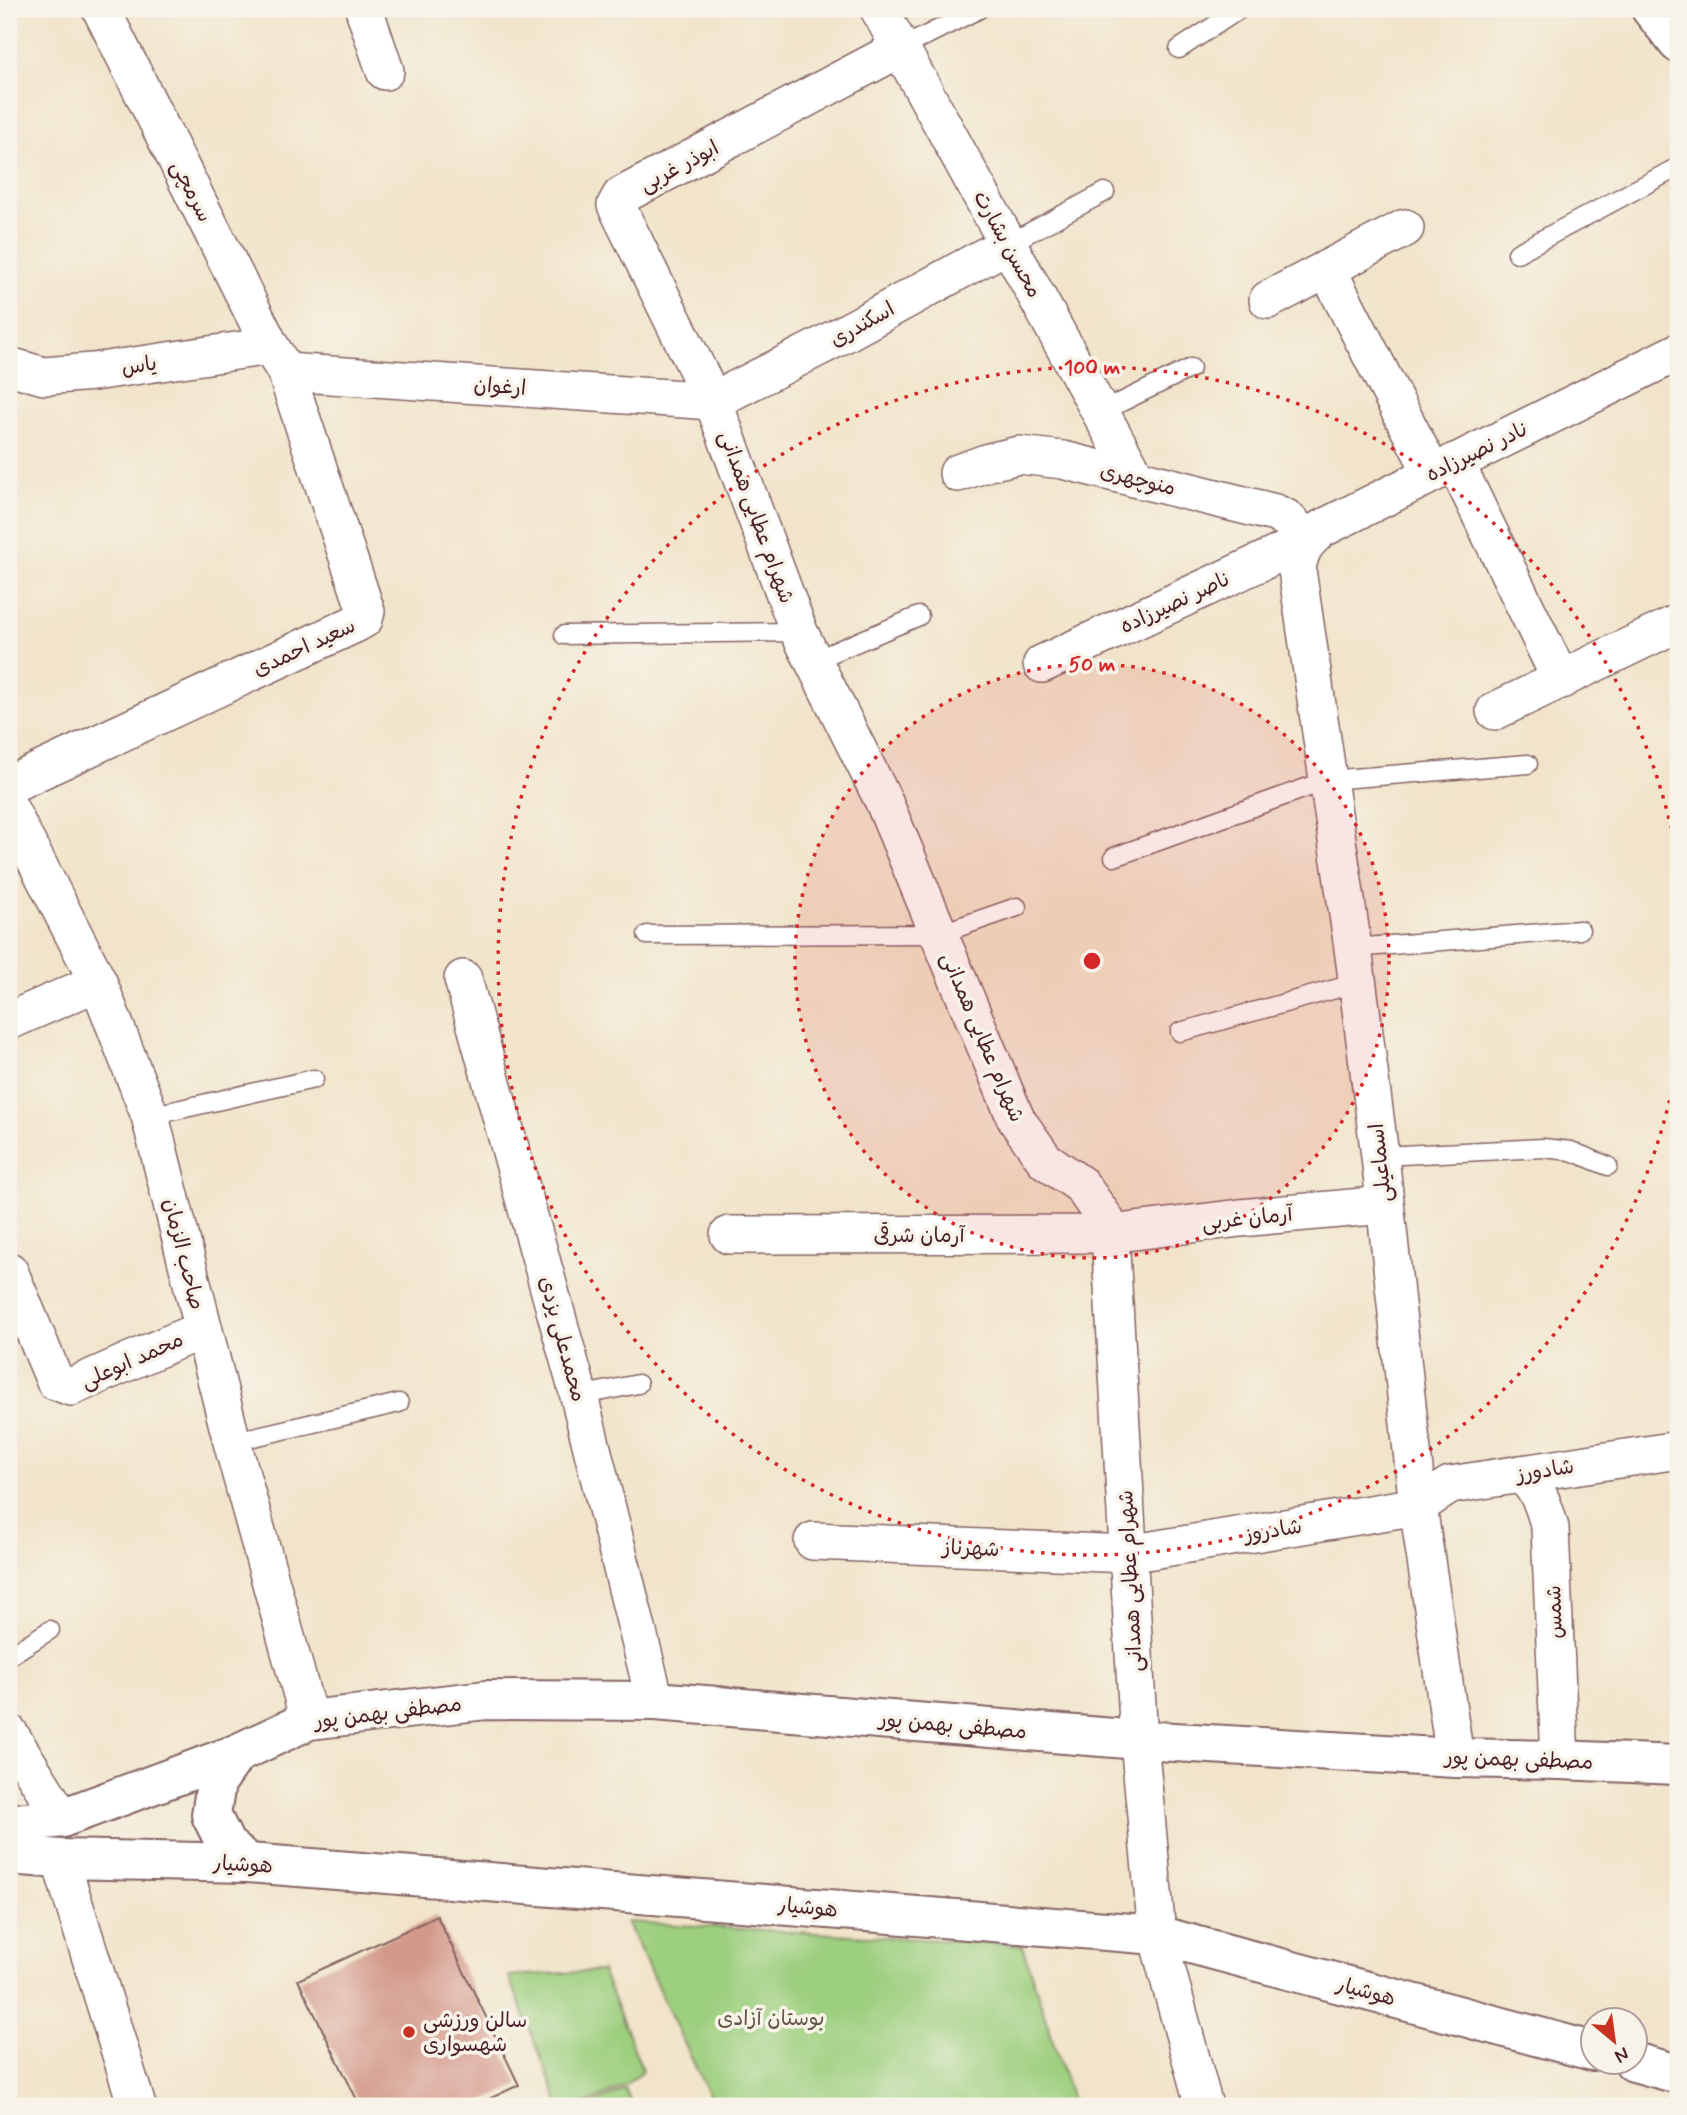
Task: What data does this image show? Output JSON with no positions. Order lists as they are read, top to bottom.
{
  "streets": {
    "main road": ["مصطفی بهمن پور", "هوشیار"],
    "street": [
      "ابوذر غربی",
      "سرمچی",
      "محسن بشارت",
      "اسکندری",
      "یاس",
      "ارغوان",
      "نادر نصیرزاده",
      "منوچهری",
      "شهرام عطایی همدانی",
      "ناصر نصیرزاده",
      "سعید احمدی",
      "اسماعیلی",
      "آرمان غربی",
      "آرمان شرقی",
      "صاحب الزمان",
      "محمدعلی یزدی",
      "محمد ابوعلی",
      "شادورز",
      "شادروز",
      "شهرناز",
      "شمس"
    ]
  },
  "crossings": [
    ["ابوذر غربی", "محسن بشارت"],
    ["ابوذر غربی", "اسکندری"],
    ["ابوذر غربی", "ارغوان"],
    ["ابوذر غربی", "شهرام عطایی همدانی"],
    ["سرمچی", "یاس"],
    ["سرمچی", "ارغوان"],
    ["سرمچی", "سعید احمدی"],
    ["محسن بشارت", "اسکندری"],
    ["محسن بشارت", "منوچهری"],
    ["اسکندری", "ارغوان"],
    ["اسکندری", "شهرام عطایی همدانی"],
    ["یاس", "ارغوان"],
    ["یاس", "سعید احمدی"],
    ["ارغوان", "شهرام عطایی همدانی"],
    ["ارغوان", "سعید احمدی"],
    ["نادر نصیرزاده", "منوچهری"],
    ["نادر نصیرزاده", "ناصر نصیرزاده"],
    ["نادر نصیرزاده", "اسماعیلی"],
    ["منوچهری", "ناصر نصیرزاده"],
    ["منوچهری", "اسماعیلی"],
    ["شهرام عطایی همدانی", "آرمان غربی"],
    ["شهرام عطایی همدانی", "آرمان شرقی"],
    ["شهرام عطایی همدانی", "شادروز"],
    ["شهرام عطایی همدانی", "شهرناز"],
    ["شهرام عطایی همدانی", "مصطفی بهمن پور"],
    ["شهرام عطایی همدانی", "هوشیار"],
    ["ناصر نصیرزاده", "اسماعیلی"],
    ["اسماعیلی", "آرمان غربی"],
    ["اسماعیلی", "شادورز"],
    ["اسماعیلی", "شادروز"],
    ["اسماعیلی", "مصطفی بهمن پور"],
    ["آرمان غربی", "آرمان شرقی"],
    ["صاحب الزمان", "محمد ابوعلی"],
    ["صاحب الزمان", "مصطفی بهمن پور"],
    ["محمدعلی یزدی", "مصطفی بهمن پور"],
    ["شادورز", "شادروز"],
    ["شادورز", "شمس"],
    ["شادروز", "شهرناز"],
    ["شمس", "مصطفی بهمن پور"]
  ],
  "parks": ["بوستان آزادی"],
  "places": ["سالن ورزشی شهسواری"],
  "north": "bottom right",
  "rings": ["100 m", "50 m"]
}
